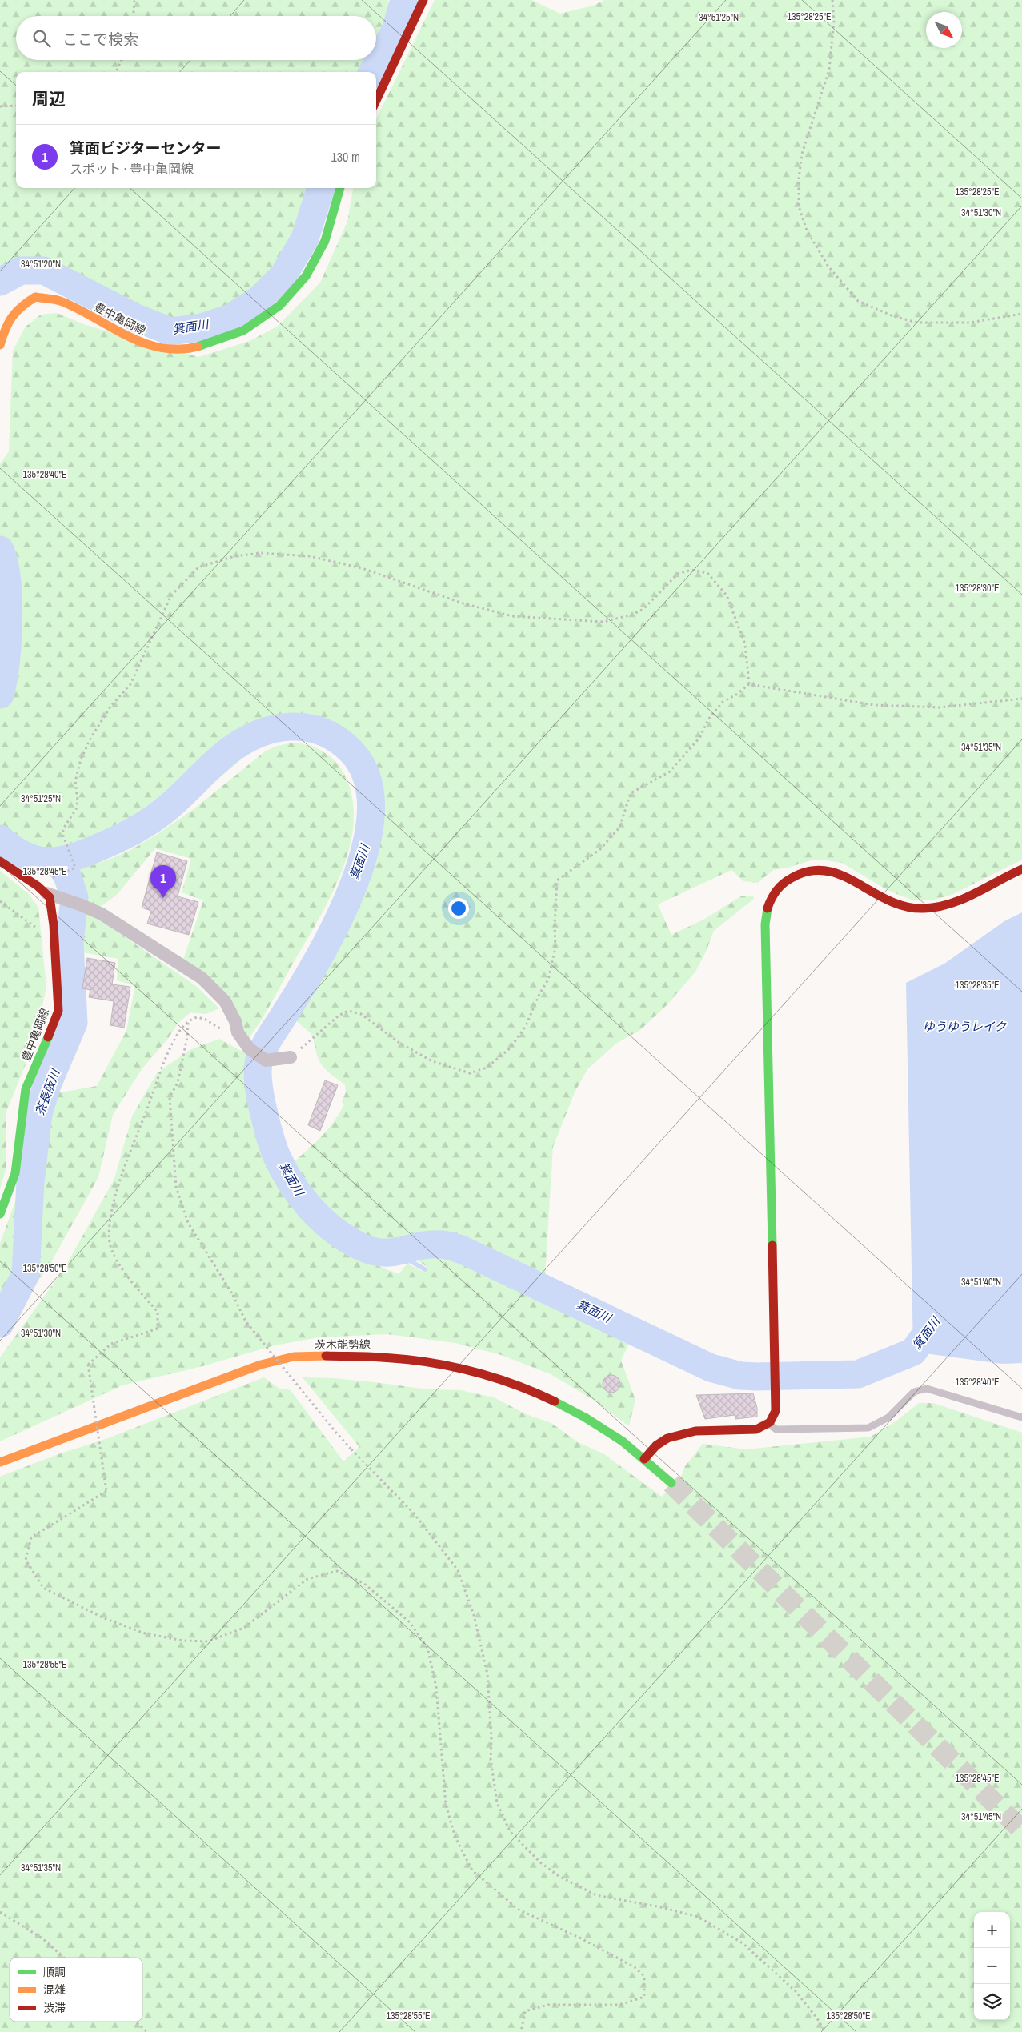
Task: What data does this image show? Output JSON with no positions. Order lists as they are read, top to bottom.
{
  "streets": {
    "main road": ["豊中亀岡線", "茨木能勢線"]
  },
  "water": ["箕面川", "ゆうゆうレイク", "茶長阪川"],
  "legend": ["順調", "混雑", "渋滞"],
  "north": "bottom right",
  "page": {
    "search": "ここで検索",
    "heading": "周辺",
    "list": [
      {
        "mark": "1",
        "name": "箕面ビジターセンター",
        "note": "スポット · 豊中亀岡線",
        "value": "130 m"
      }
    ],
    "pins": "1",
    "map_buttons": ["+", "−"]
  },
  "coordinates": [
    "135°28'25\"E",
    "34°51'25\"N",
    "34°51'30\"N",
    "34°51'20\"N",
    "135°28'40\"E",
    "135°28'30\"E",
    "34°51'35\"N",
    "135°28'45\"E",
    "135°28'35\"E",
    "135°28'50\"E",
    "34°51'40\"N",
    "135°28'55\"E",
    "34°51'45\"N"
  ]
}
